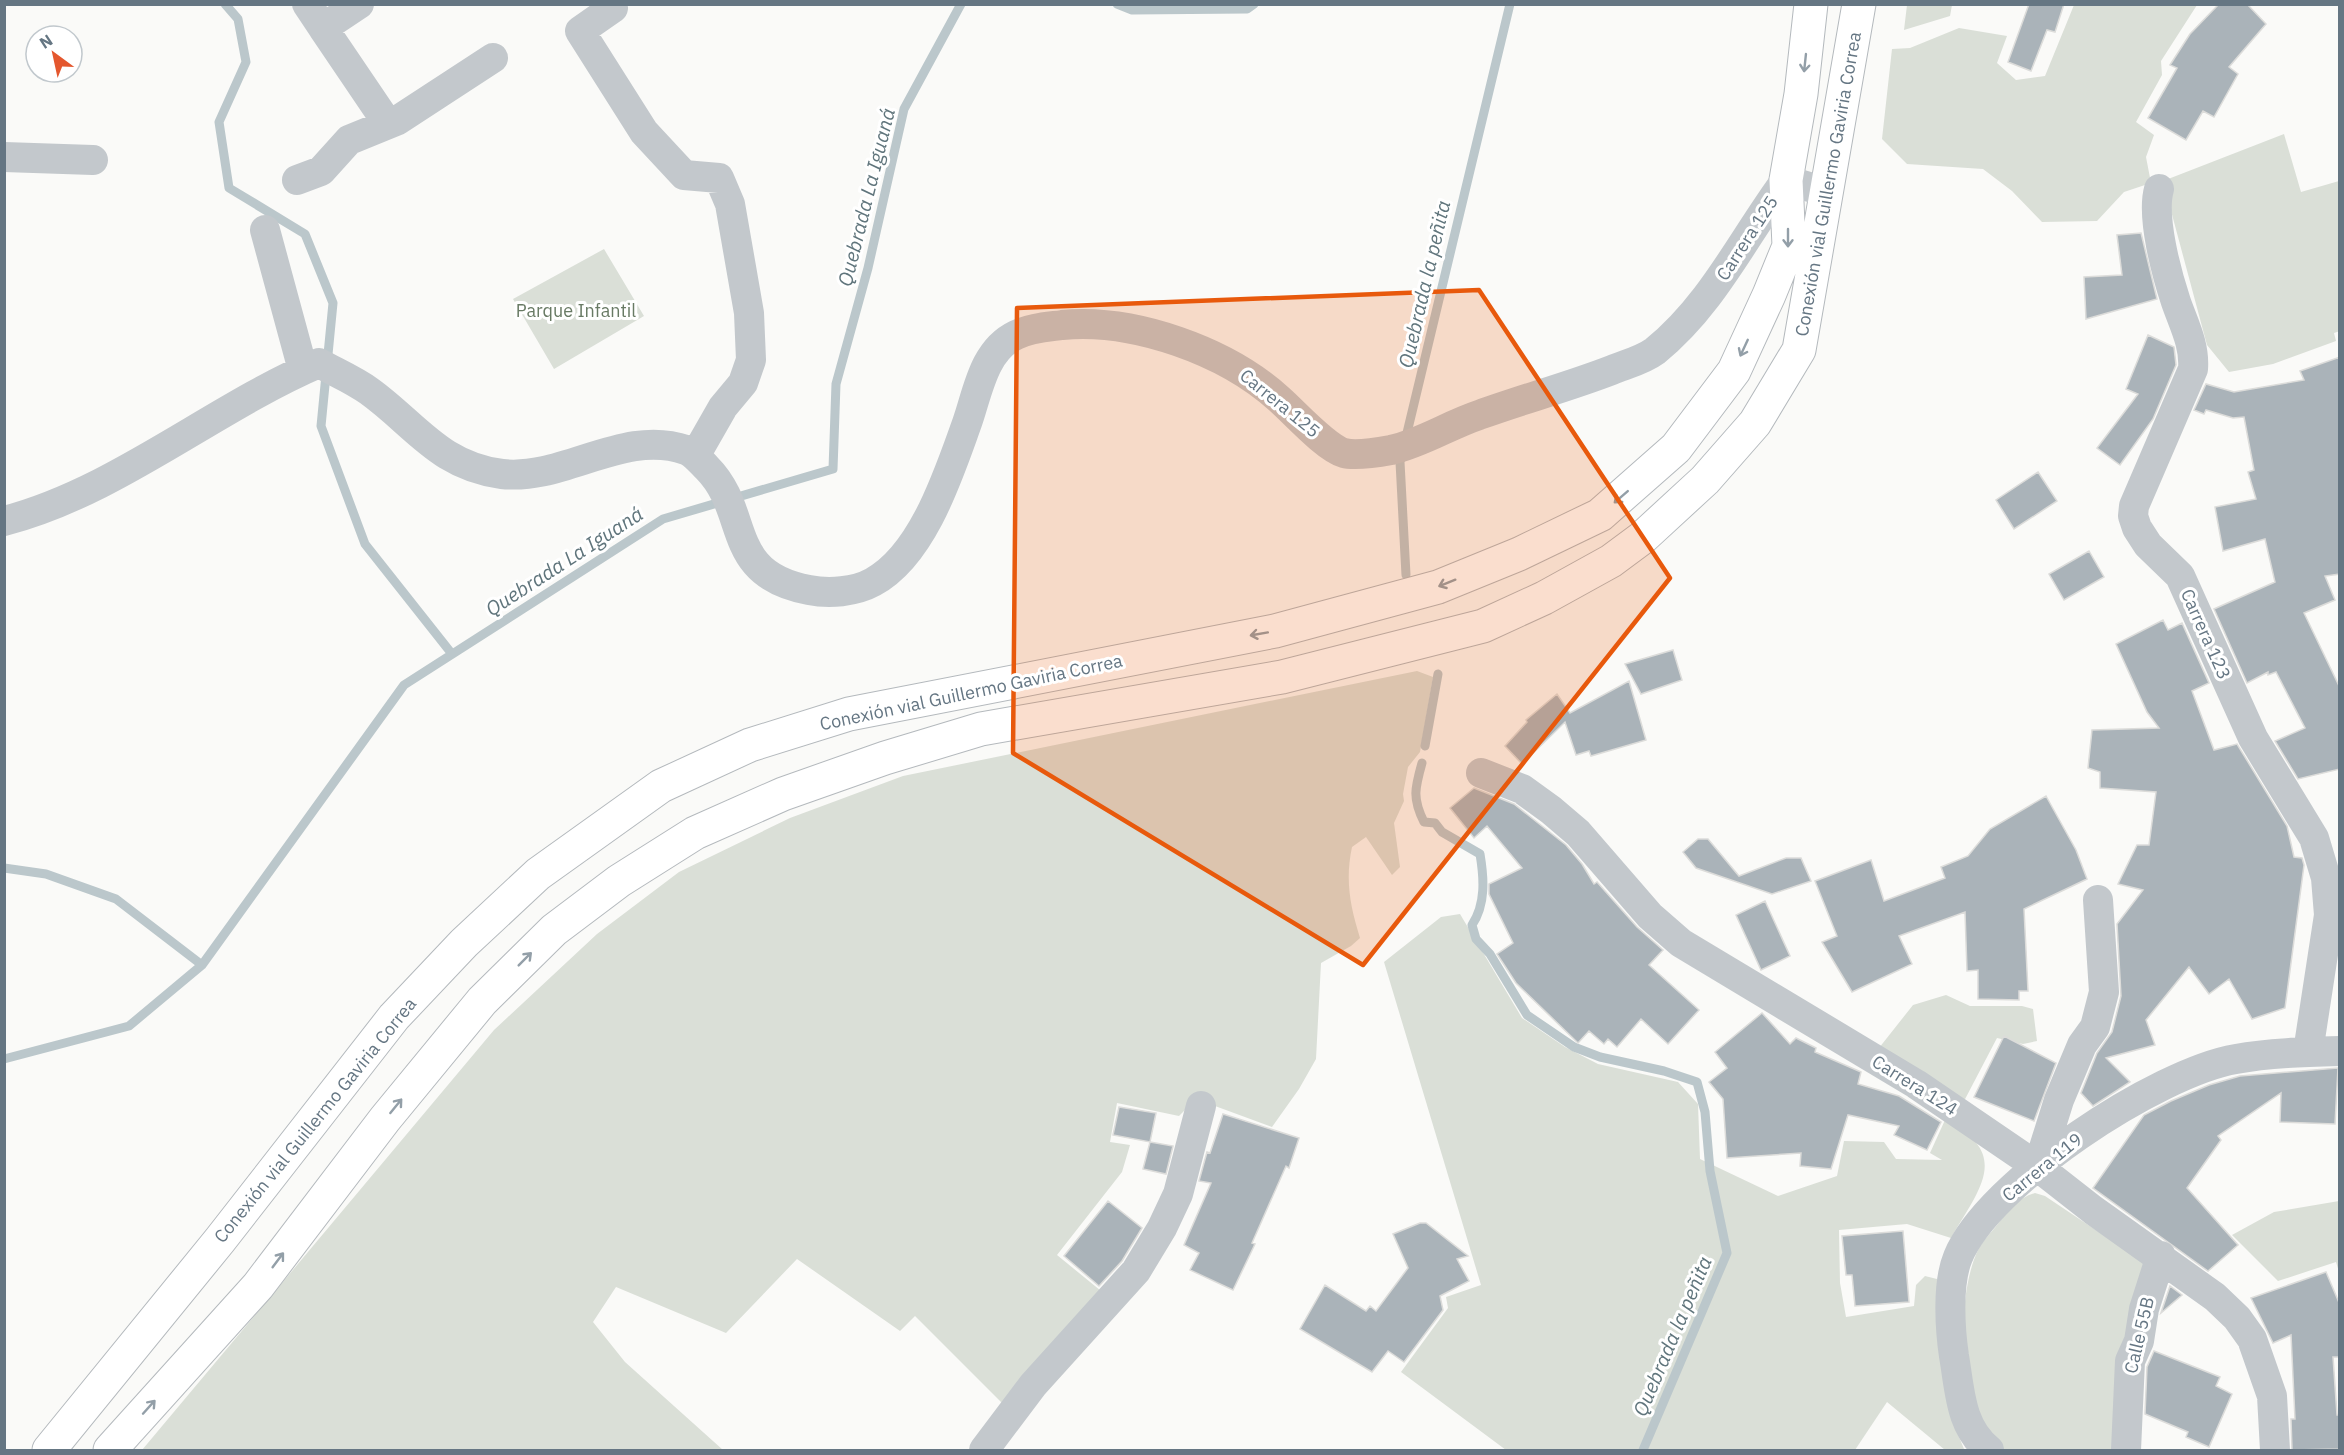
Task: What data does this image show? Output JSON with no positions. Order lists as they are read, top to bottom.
{
  "streets": {
    "highway": ["Conexión vial Guillermo Gaviria Correa"],
    "street": [
      "Carrera 125",
      "Carrera 123",
      "Carrera 124",
      "Carrera 119",
      "Calle 55B"
    ]
  },
  "crossings": [
    ["Conexión vial Guillermo Gaviria Correa", "Carrera 125"],
    ["Carrera 123", "Carrera 119"],
    ["Carrera 124", "Carrera 119"],
    ["Carrera 124", "Calle 55B"]
  ],
  "water": ["Quebrada La Iguaná", "Quebrada la peñita"],
  "parks": ["Parque Infantil"],
  "north": "top left"
}
